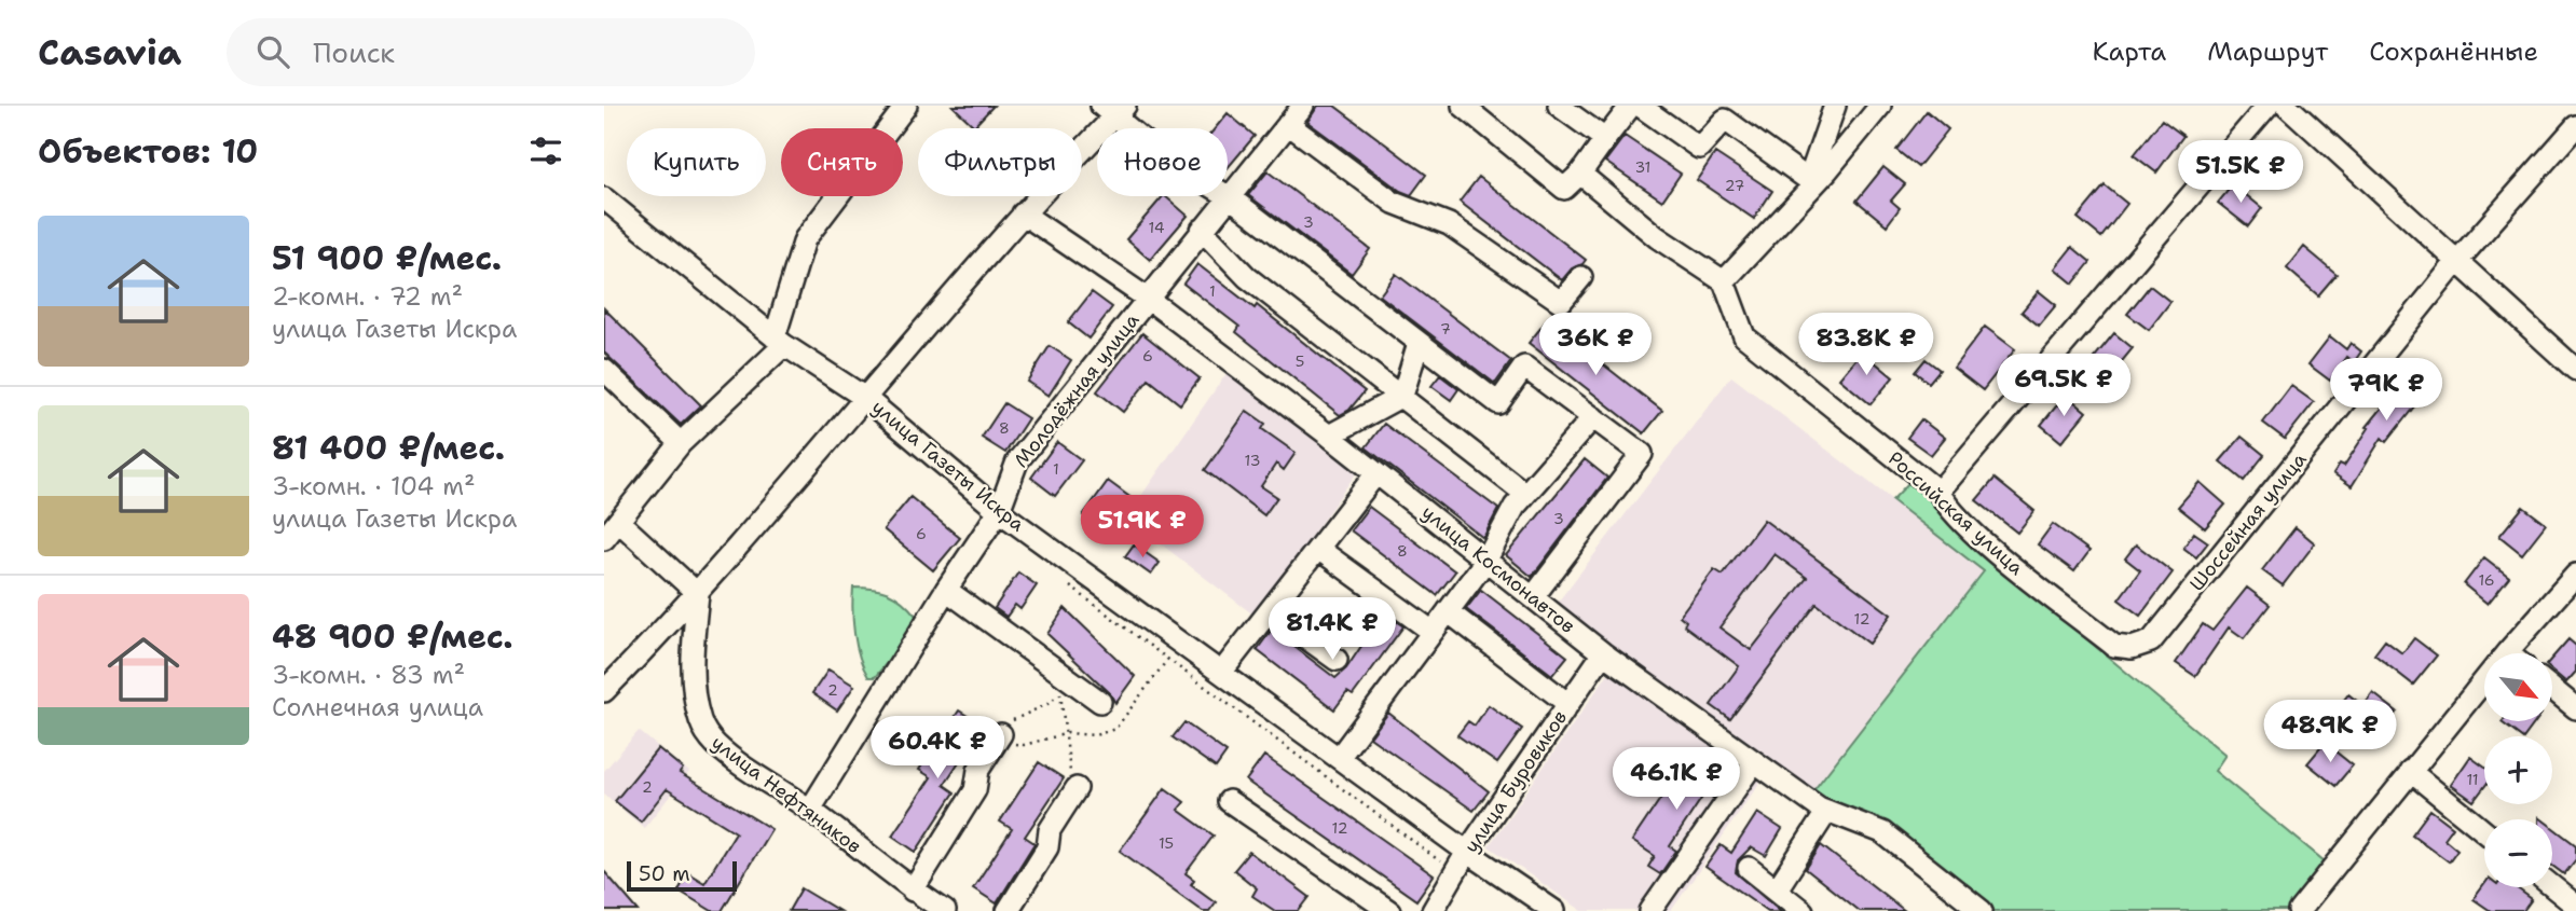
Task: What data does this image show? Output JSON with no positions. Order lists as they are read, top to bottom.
{
  "streets": {
    "street": [
      "Молодёжная улица",
      "улица Газеты Искра",
      "Российская улица",
      "Шоссейная улица",
      "улица Космонавтов",
      "улица Буровиков",
      "улица Нефтяников"
    ]
  },
  "crossings": [
    ["Молодёжная улица", "улица Газеты Искра"],
    ["Молодёжная улица", "улица Космонавтов"],
    ["Молодёжная улица", "улица Нефтяников"],
    ["улица Газеты Искра", "улица Буровиков"],
    ["Российская улица", "Шоссейная улица"],
    ["улица Космонавтов", "улица Буровиков"]
  ],
  "house_numbers": [
    "31",
    "27",
    "3",
    "14",
    "1",
    "7",
    "6",
    "5",
    "8",
    "13",
    "1",
    "3",
    "6",
    "8",
    "16",
    "12",
    "2",
    "11",
    "2",
    "12",
    "15"
  ],
  "scale_bar": "50 m",
  "north": "bottom right",
  "page": {
    "header": "Casavia",
    "search": "Поиск",
    "nav": ["Карта", "Маршрут", "Сохранённые"],
    "heading": "Объектов: 10",
    "chip": [
      "Купить",
      "Снять",
      "Фильтры",
      "Новое"
    ],
    "price": [
      "51.5K ₽",
      "36K ₽",
      "83.8K ₽",
      "69.5K ₽",
      "79K ₽",
      "51.9K ₽",
      "81.4K ₽",
      "48.9K ₽",
      "60.4K ₽",
      "46.1K ₽"
    ],
    "list": [
      {
        "name": "51 900 ₽/мес.",
        "note": "2-комн. · 72 m² · улица Газеты Искра"
      },
      {
        "name": "81 400 ₽/мес.",
        "note": "3-комн. · 104 m² · улица Газеты Искра"
      },
      {
        "name": "48 900 ₽/мес.",
        "note": "3-комн. · 83 m² · Солнечная улица"
      }
    ],
    "map_buttons": ["+", "−"],
    "scale": "50 m"
  }
}
